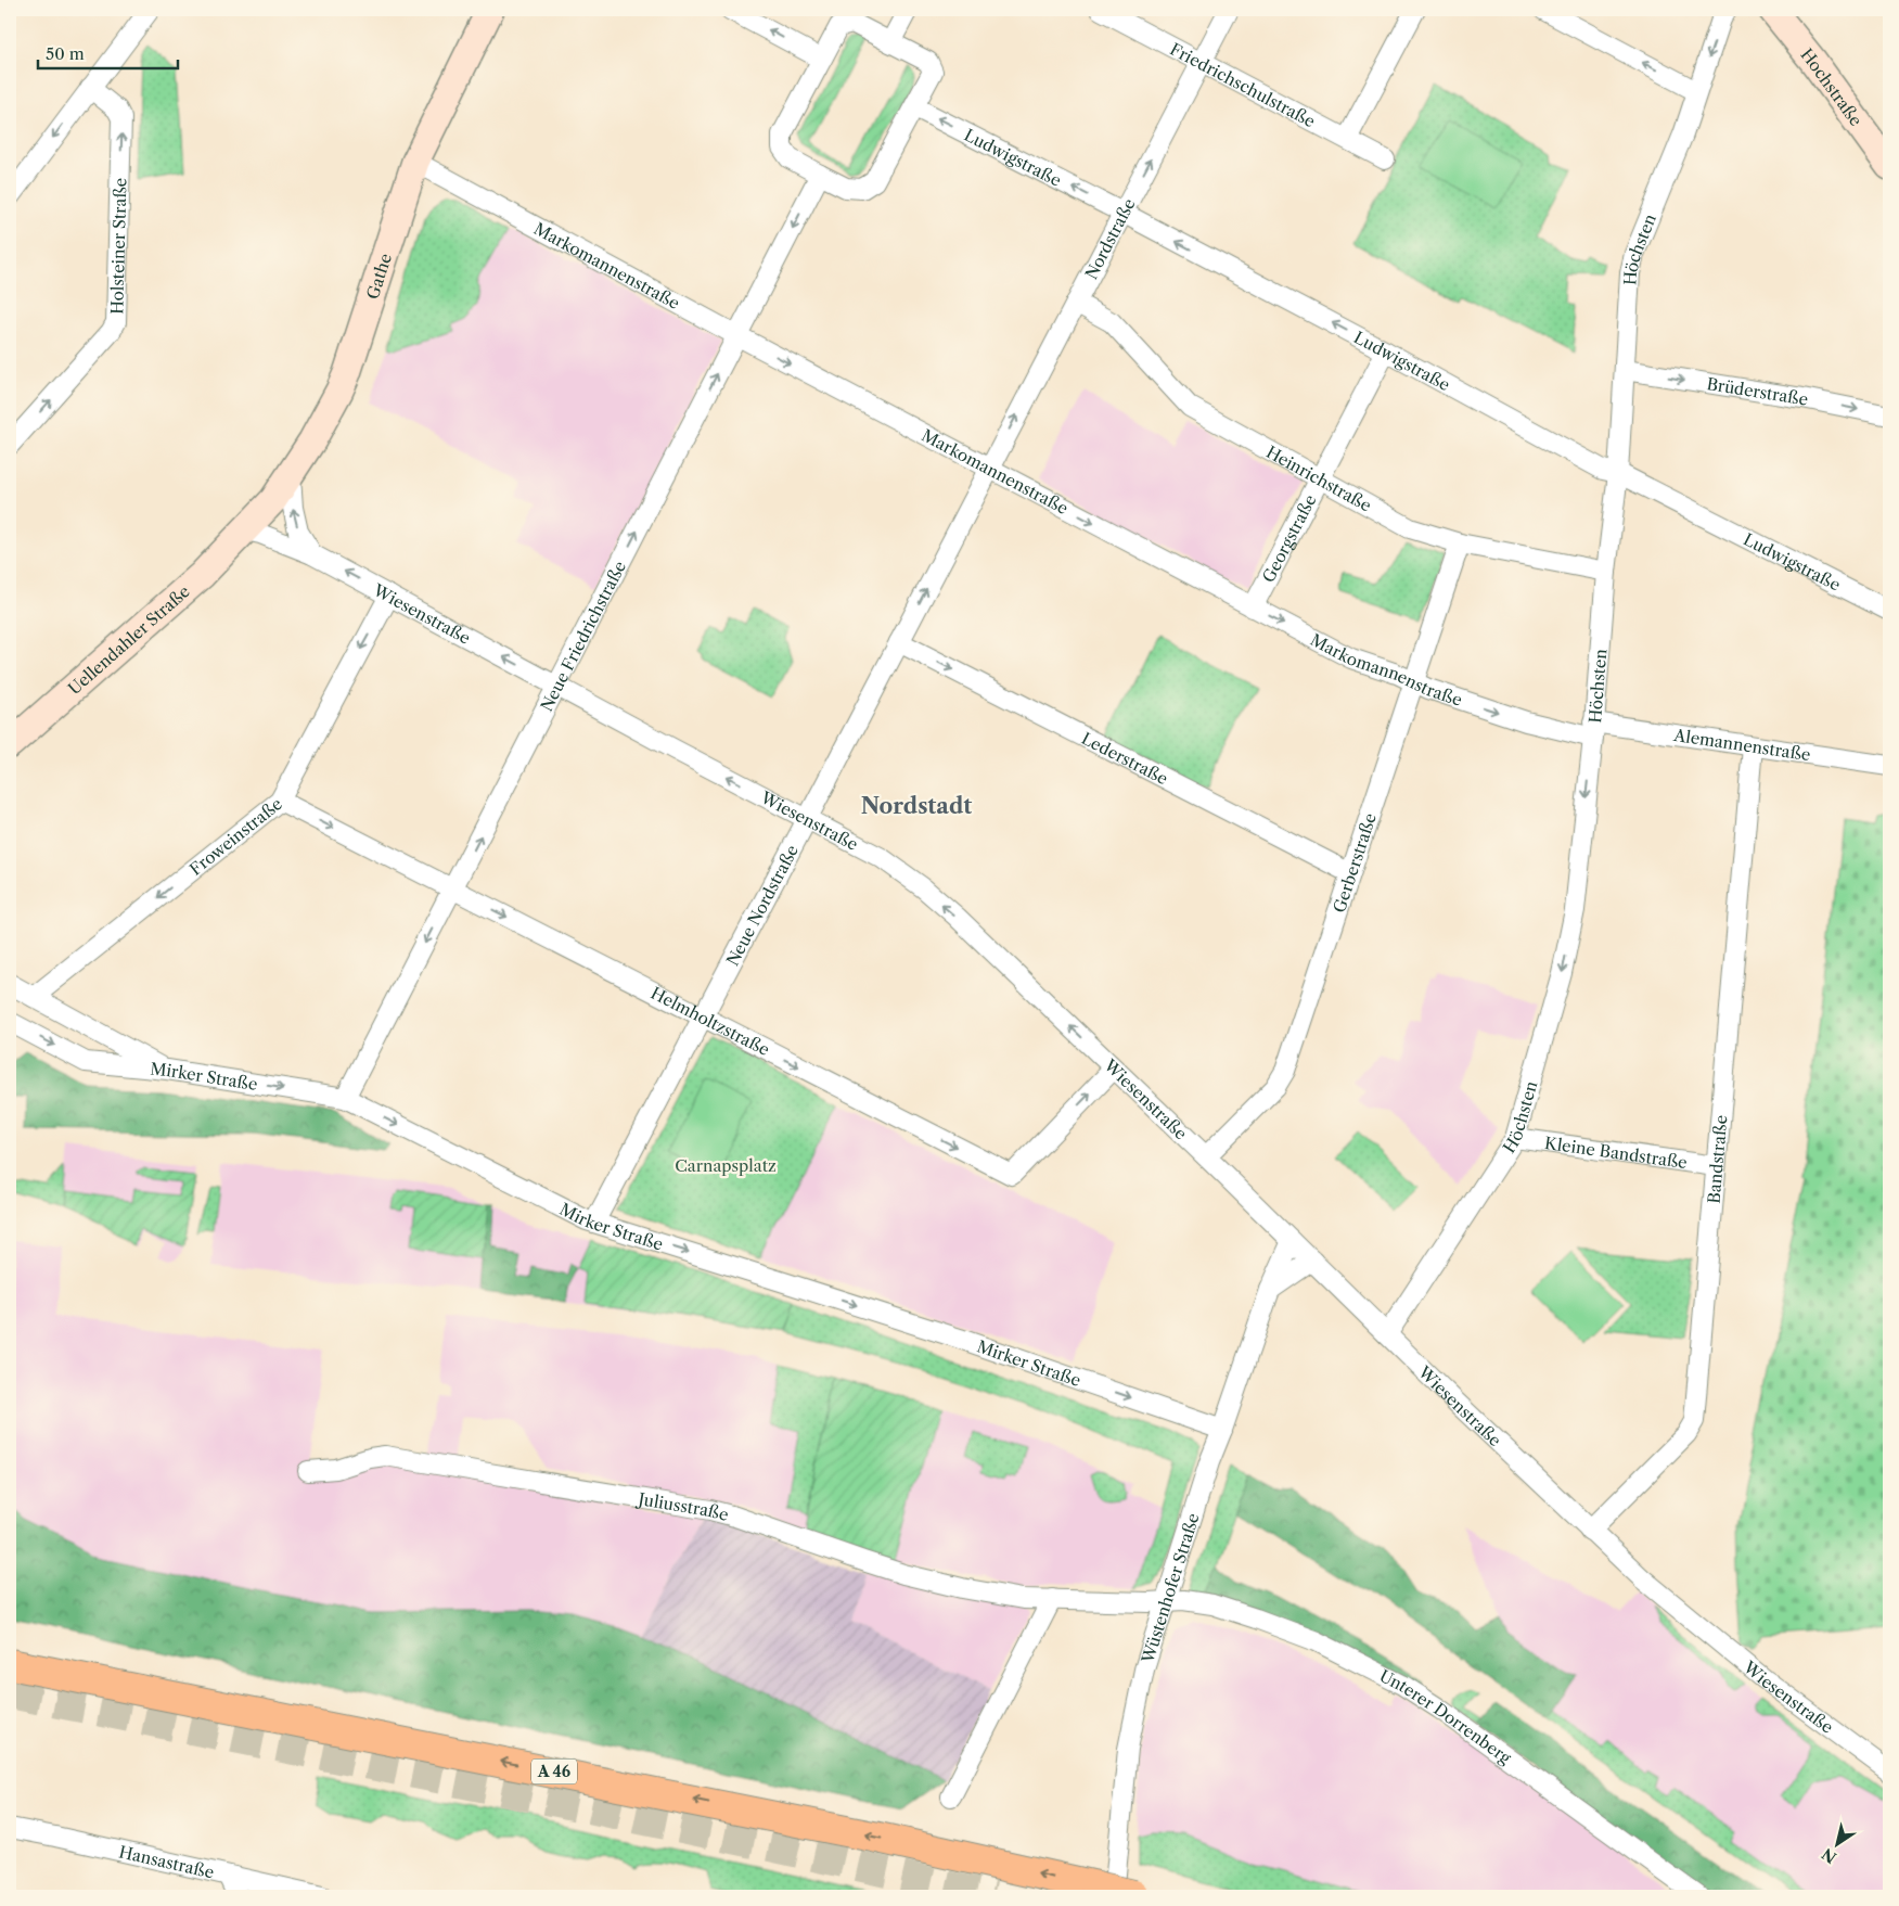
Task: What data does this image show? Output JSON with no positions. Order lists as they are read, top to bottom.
{
  "streets": {
    "highway": ["A 46"],
    "main road": ["Hochstraße", "Gathe", "Uellendahler Straße"],
    "street": [
      "Friedrichschulstraße",
      "Ludwigstraße",
      "Nordstraße",
      "Holsteiner Straße",
      "Höchsten",
      "Markomannenstraße",
      "Brüderstraße",
      "Heinrichstraße",
      "Georgstraße",
      "Wiesenstraße",
      "Neue Friedrichstraße",
      "Alemannenstraße",
      "Lederstraße",
      "Froweinstraße",
      "Gerberstraße",
      "Neue Nordstraße",
      "Helmholtzstraße",
      "Mirker Straße",
      "Kleine Bandstraße",
      "Bandstraße",
      "Juliusstraße",
      "Wüstenhofer Straße",
      "Unterer Dorrenberg",
      "Hansastraße"
    ]
  },
  "crossings": [
    ["Friedrichschulstraße", "Nordstraße"],
    ["Ludwigstraße", "Nordstraße"],
    ["Ludwigstraße", "Höchsten"],
    ["Ludwigstraße", "Georgstraße"],
    ["Nordstraße", "Markomannenstraße"],
    ["Nordstraße", "Heinrichstraße"],
    ["Nordstraße", "Neue Nordstraße"],
    ["Höchsten", "Markomannenstraße"],
    ["Höchsten", "Brüderstraße"],
    ["Höchsten", "Heinrichstraße"],
    ["Höchsten", "Wiesenstraße"],
    ["Höchsten", "Alemannenstraße"],
    ["Höchsten", "Kleine Bandstraße"],
    ["Markomannenstraße", "Gathe"],
    ["Markomannenstraße", "Georgstraße"],
    ["Markomannenstraße", "Neue Friedrichstraße"],
    ["Markomannenstraße", "Alemannenstraße"],
    ["Markomannenstraße", "Gerberstraße"],
    ["Markomannenstraße", "Neue Nordstraße"],
    ["Gathe", "Wiesenstraße"],
    ["Gathe", "Uellendahler Straße"],
    ["Heinrichstraße", "Georgstraße"],
    ["Heinrichstraße", "Gerberstraße"],
    ["Wiesenstraße", "Neue Friedrichstraße"],
    ["Wiesenstraße", "Uellendahler Straße"],
    ["Wiesenstraße", "Froweinstraße"],
    ["Wiesenstraße", "Gerberstraße"],
    ["Wiesenstraße", "Neue Nordstraße"],
    ["Wiesenstraße", "Helmholtzstraße"],
    ["Wiesenstraße", "Bandstraße"],
    ["Wiesenstraße", "Wüstenhofer Straße"],
    ["Neue Friedrichstraße", "Helmholtzstraße"],
    ["Neue Friedrichstraße", "Mirker Straße"],
    ["Alemannenstraße", "Bandstraße"],
    ["Lederstraße", "Gerberstraße"],
    ["Lederstraße", "Neue Nordstraße"],
    ["Froweinstraße", "Helmholtzstraße"],
    ["Neue Nordstraße", "Helmholtzstraße"],
    ["Neue Nordstraße", "Mirker Straße"],
    ["Mirker Straße", "Wüstenhofer Straße"],
    ["Kleine Bandstraße", "Bandstraße"],
    ["Juliusstraße", "Wüstenhofer Straße"],
    ["Juliusstraße", "Unterer Dorrenberg"],
    ["Wüstenhofer Straße", "Unterer Dorrenberg"],
    ["Wüstenhofer Straße", "A 46"]
  ],
  "one_way": [
    "Ludwigstraße",
    "Nordstraße",
    "Holsteiner Straße",
    "Höchsten",
    "Markomannenstraße",
    "Brüderstraße",
    "Wiesenstraße",
    "Lederstraße",
    "Froweinstraße",
    "Helmholtzstraße",
    "Mirker Straße"
  ],
  "districts": ["Nordstadt"],
  "parks": ["Carnapsplatz"],
  "scale_bar": "50 m",
  "north": "bottom left"
}
